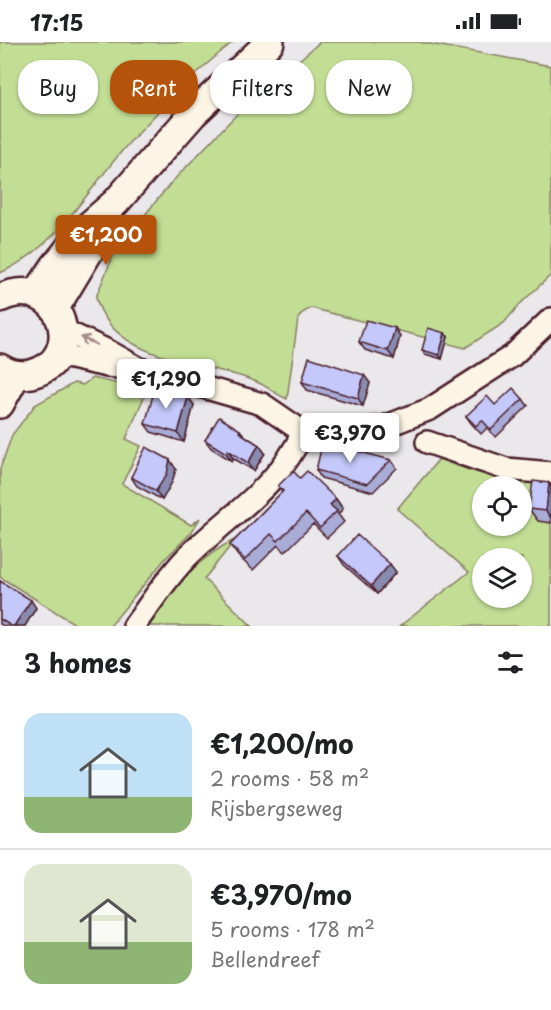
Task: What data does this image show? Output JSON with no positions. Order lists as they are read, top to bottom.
{
  "page": {
    "status": "17:15",
    "chip": [
      "Buy",
      "Rent",
      "Filters",
      "New"
    ],
    "price": ["€1,200", "€1,290", "€3,970"],
    "heading": "3 homes",
    "list": [
      {
        "name": "€1,200/mo",
        "note": "2 rooms · 58 m² · Rijsbergseweg"
      },
      {
        "name": "€3,970/mo",
        "note": "5 rooms · 178 m² · Bellendreef"
      }
    ]
  }
}
